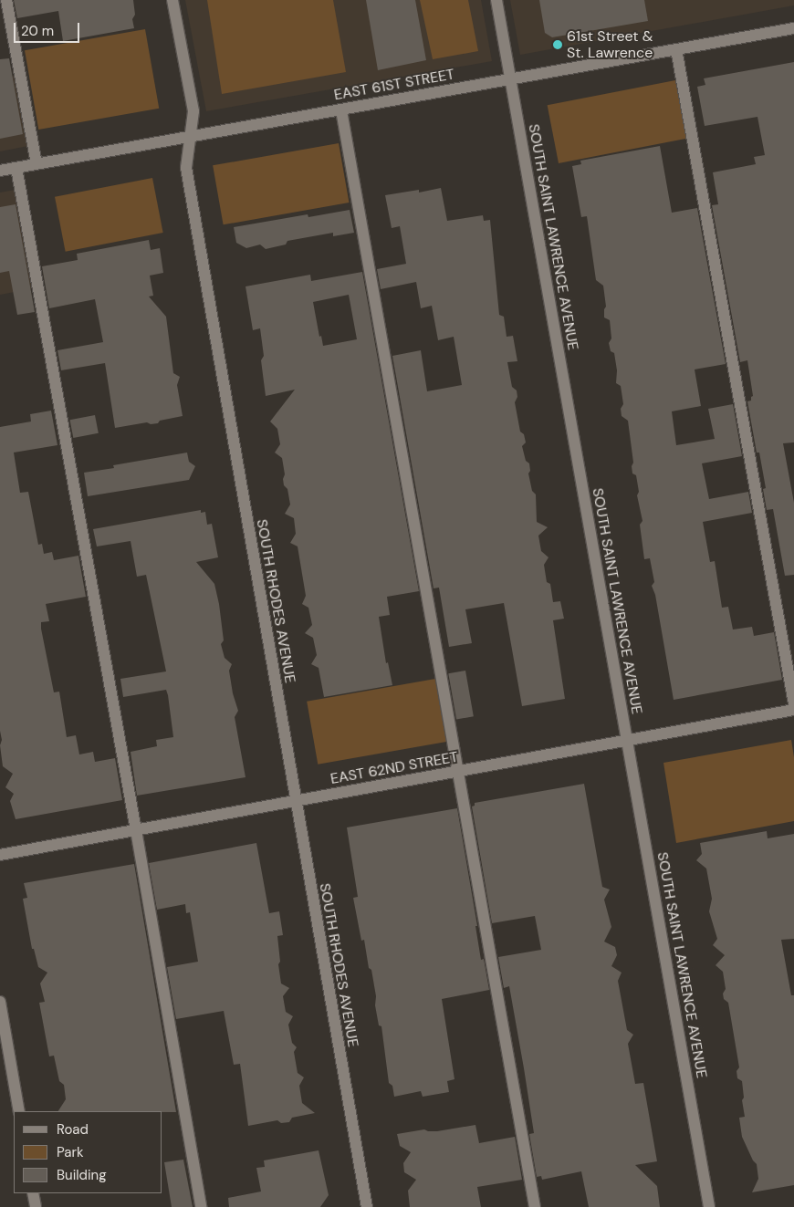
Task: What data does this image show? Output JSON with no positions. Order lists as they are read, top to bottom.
{
  "streets": {
    "street": [
      "EAST 61ST STREET",
      "SOUTH SAINT LAWRENCE AVENUE",
      "SOUTH RHODES AVENUE",
      "EAST 62ND STREET"
    ]
  },
  "crossings": [
    ["EAST 61ST STREET", "SOUTH SAINT LAWRENCE AVENUE"],
    ["EAST 61ST STREET", "SOUTH RHODES AVENUE"],
    ["SOUTH SAINT LAWRENCE AVENUE", "EAST 62ND STREET"],
    ["SOUTH RHODES AVENUE", "EAST 62ND STREET"]
  ],
  "places": ["61st Street & St. Lawrence"],
  "legend": ["Road", "Park", "Building"],
  "scale_bar": "20 m"
}
